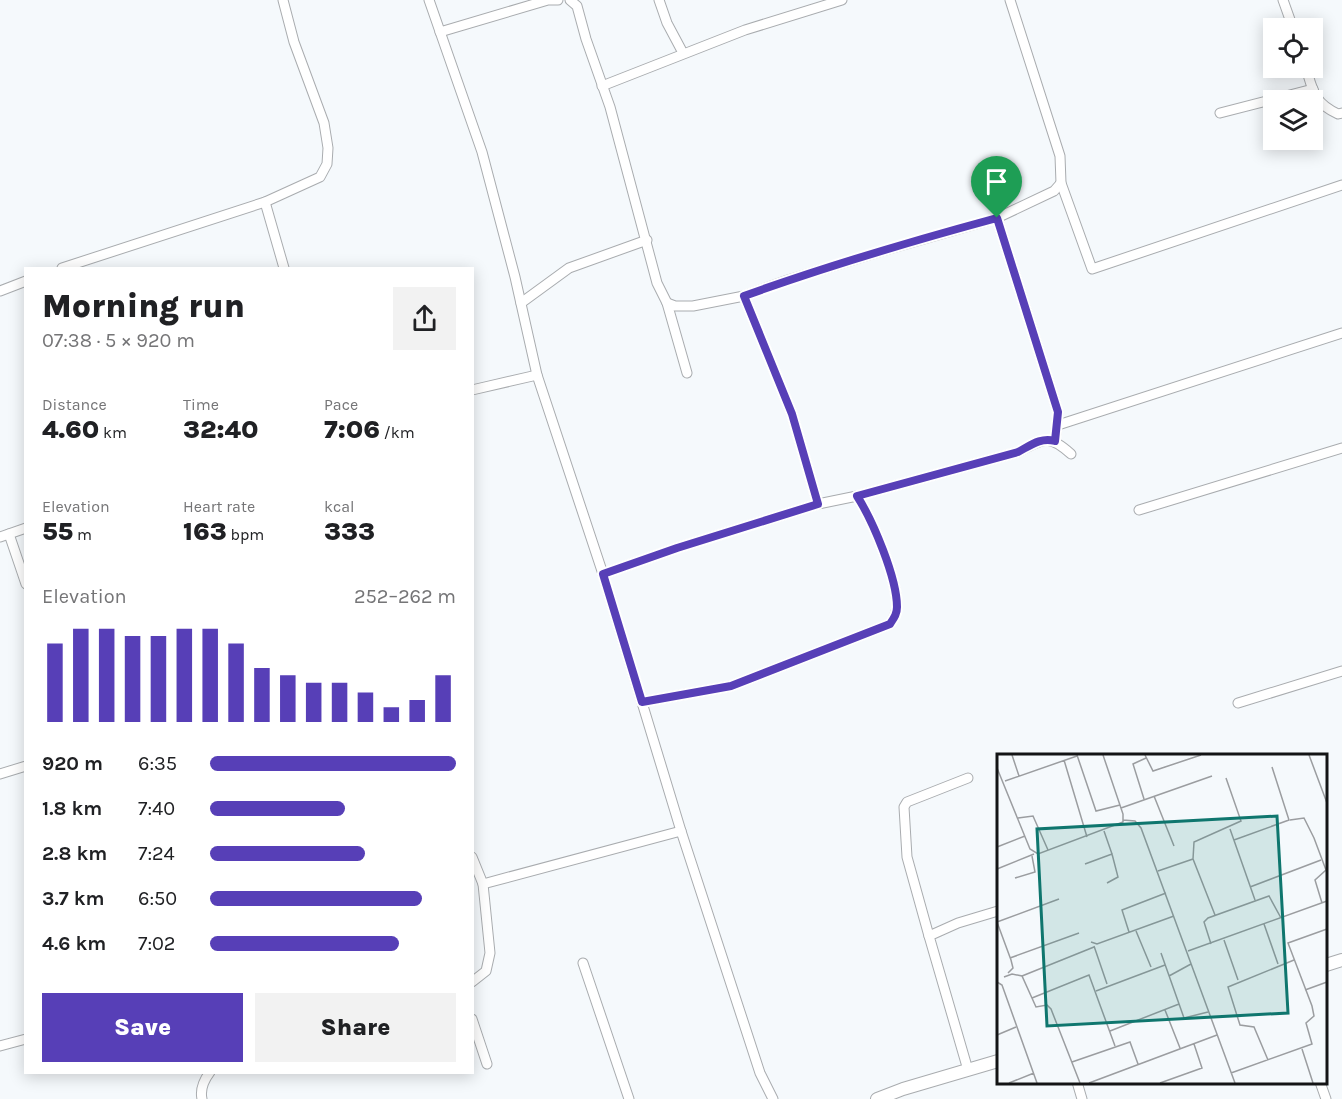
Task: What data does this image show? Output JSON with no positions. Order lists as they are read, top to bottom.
{
  "page": {
    "heading": ["Morning run", "07:38 · 5 × 920 m"],
    "stats": [
      ["Distance", "4.60 km"],
      ["Time", "32:40"],
      ["Pace", "7:06 /km"],
      ["Elevation", "55 m"],
      ["Heart rate", "163 bpm"],
      ["kcal", "333"]
    ],
    "chart": ["Elevation", "252–262 m"],
    "list": [
      {
        "name": "920 m",
        "note": "6:35"
      },
      {
        "name": "1.8 km",
        "note": "7:40"
      },
      {
        "name": "2.8 km",
        "note": "7:24"
      },
      {
        "name": "3.7 km",
        "note": "6:50"
      },
      {
        "name": "4.6 km",
        "note": "7:02"
      }
    ],
    "buttons": ["Save", "Share"]
  }
}
